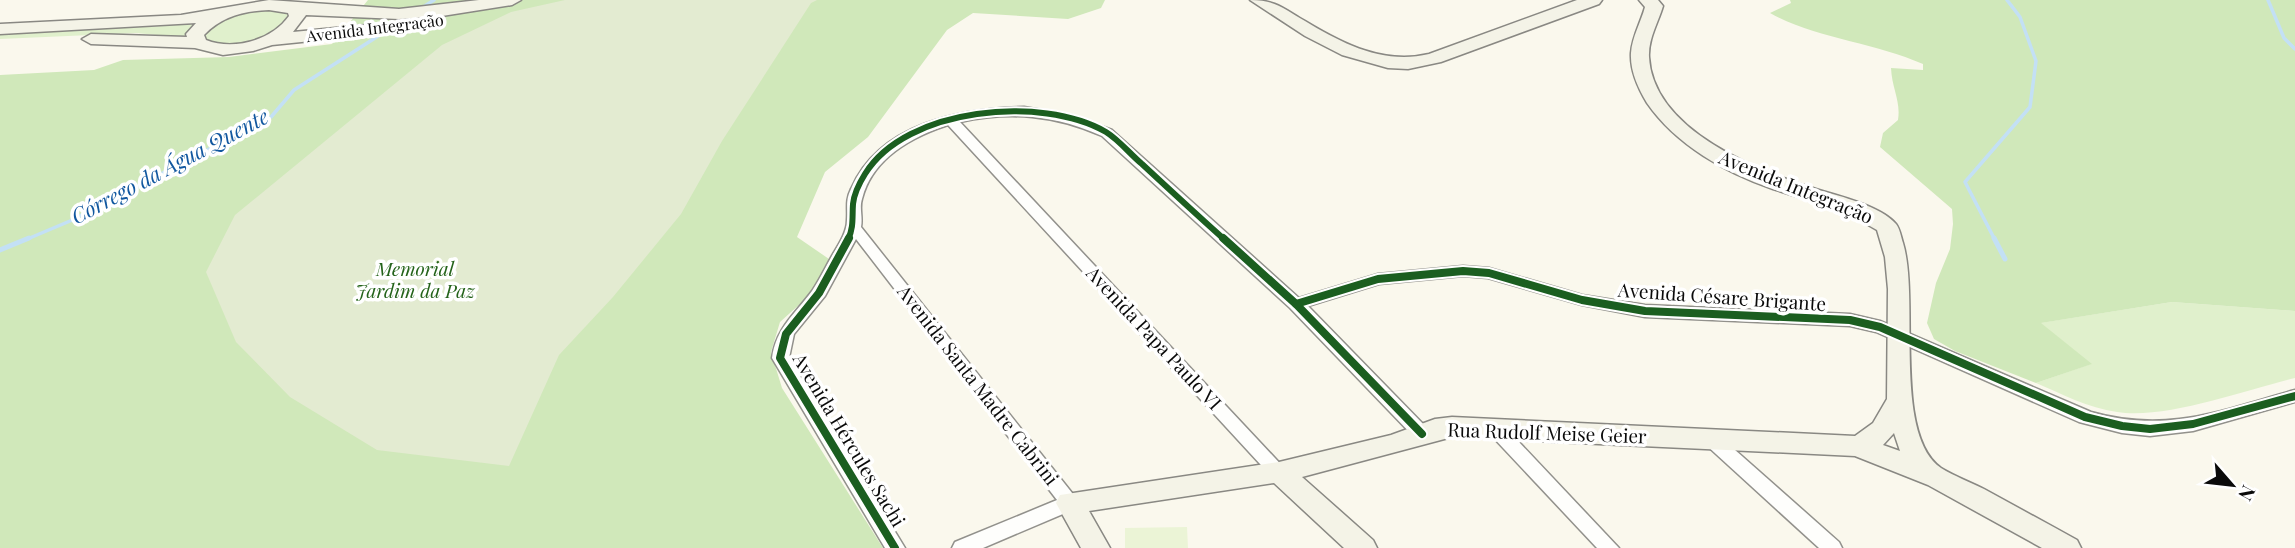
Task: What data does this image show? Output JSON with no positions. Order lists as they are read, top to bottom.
{
  "streets": {
    "main road": [
      "Avenida Integração",
      "Avenida Papa Paulo VI",
      "Avenida Santa Madre Cabrini",
      "Rua Rudolf Meise Geier"
    ],
    "street": ["Avenida Césare Brigante", "Avenida Hércules Sachi"]
  },
  "crossings": [
    ["Avenida Integração", "Avenida Césare Brigante"],
    ["Avenida Integração", "Rua Rudolf Meise Geier"],
    ["Avenida Papa Paulo VI", "Rua Rudolf Meise Geier"],
    ["Avenida Papa Paulo VI", "Avenida Hércules Sachi"],
    ["Avenida Santa Madre Cabrini", "Rua Rudolf Meise Geier"],
    ["Avenida Santa Madre Cabrini", "Avenida Hércules Sachi"]
  ],
  "water": ["Córrego da Água Quente"],
  "parks": ["Memorial Jardim da Paz"],
  "north": "bottom right"
}
